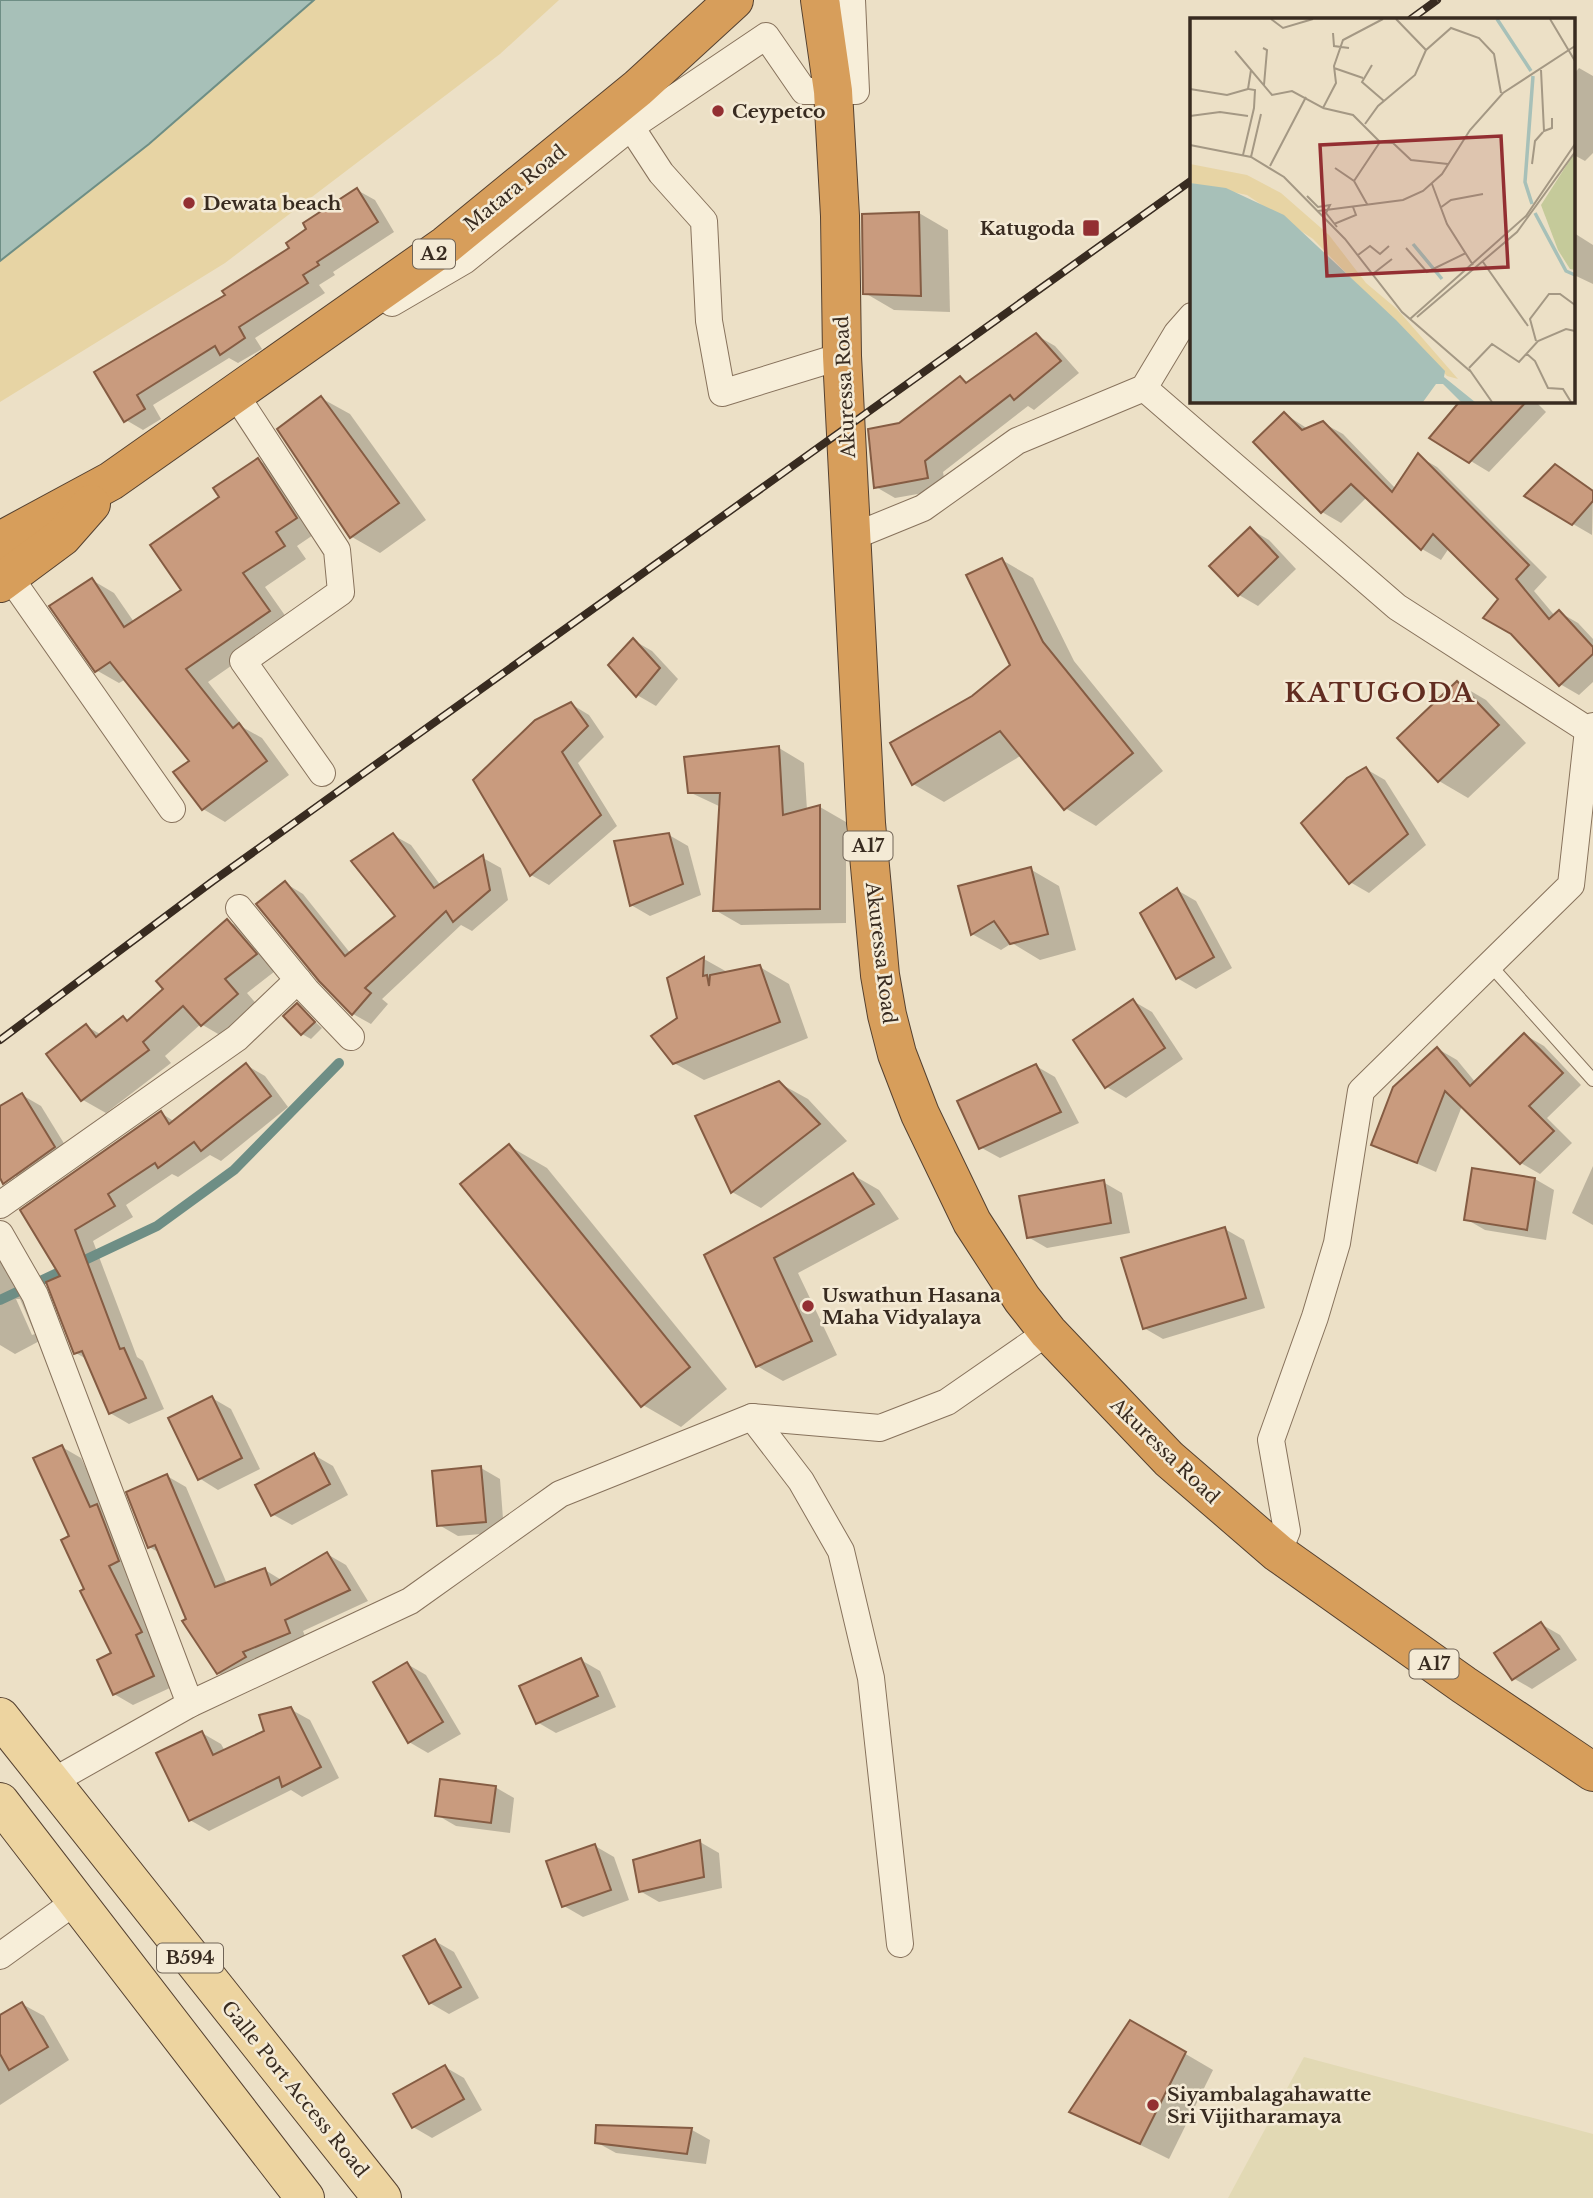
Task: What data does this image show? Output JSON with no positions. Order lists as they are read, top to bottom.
{
  "streets": {
    "highway": [
      "Matara Road",
      "A2",
      "Akuressa Road",
      "A17"
    ],
    "main road": ["B594", "Galle Port Access Road"]
  },
  "districts": ["KATUGODA"],
  "places": {
    "other": [
      "Ceypetco",
      "Dewata beach",
      "Uswathun Hasana Maha Vidyalaya",
      "Siyambalagahawatte Sri Vijitharamaya"
    ],
    "transit": ["Katugoda"]
  }
}
